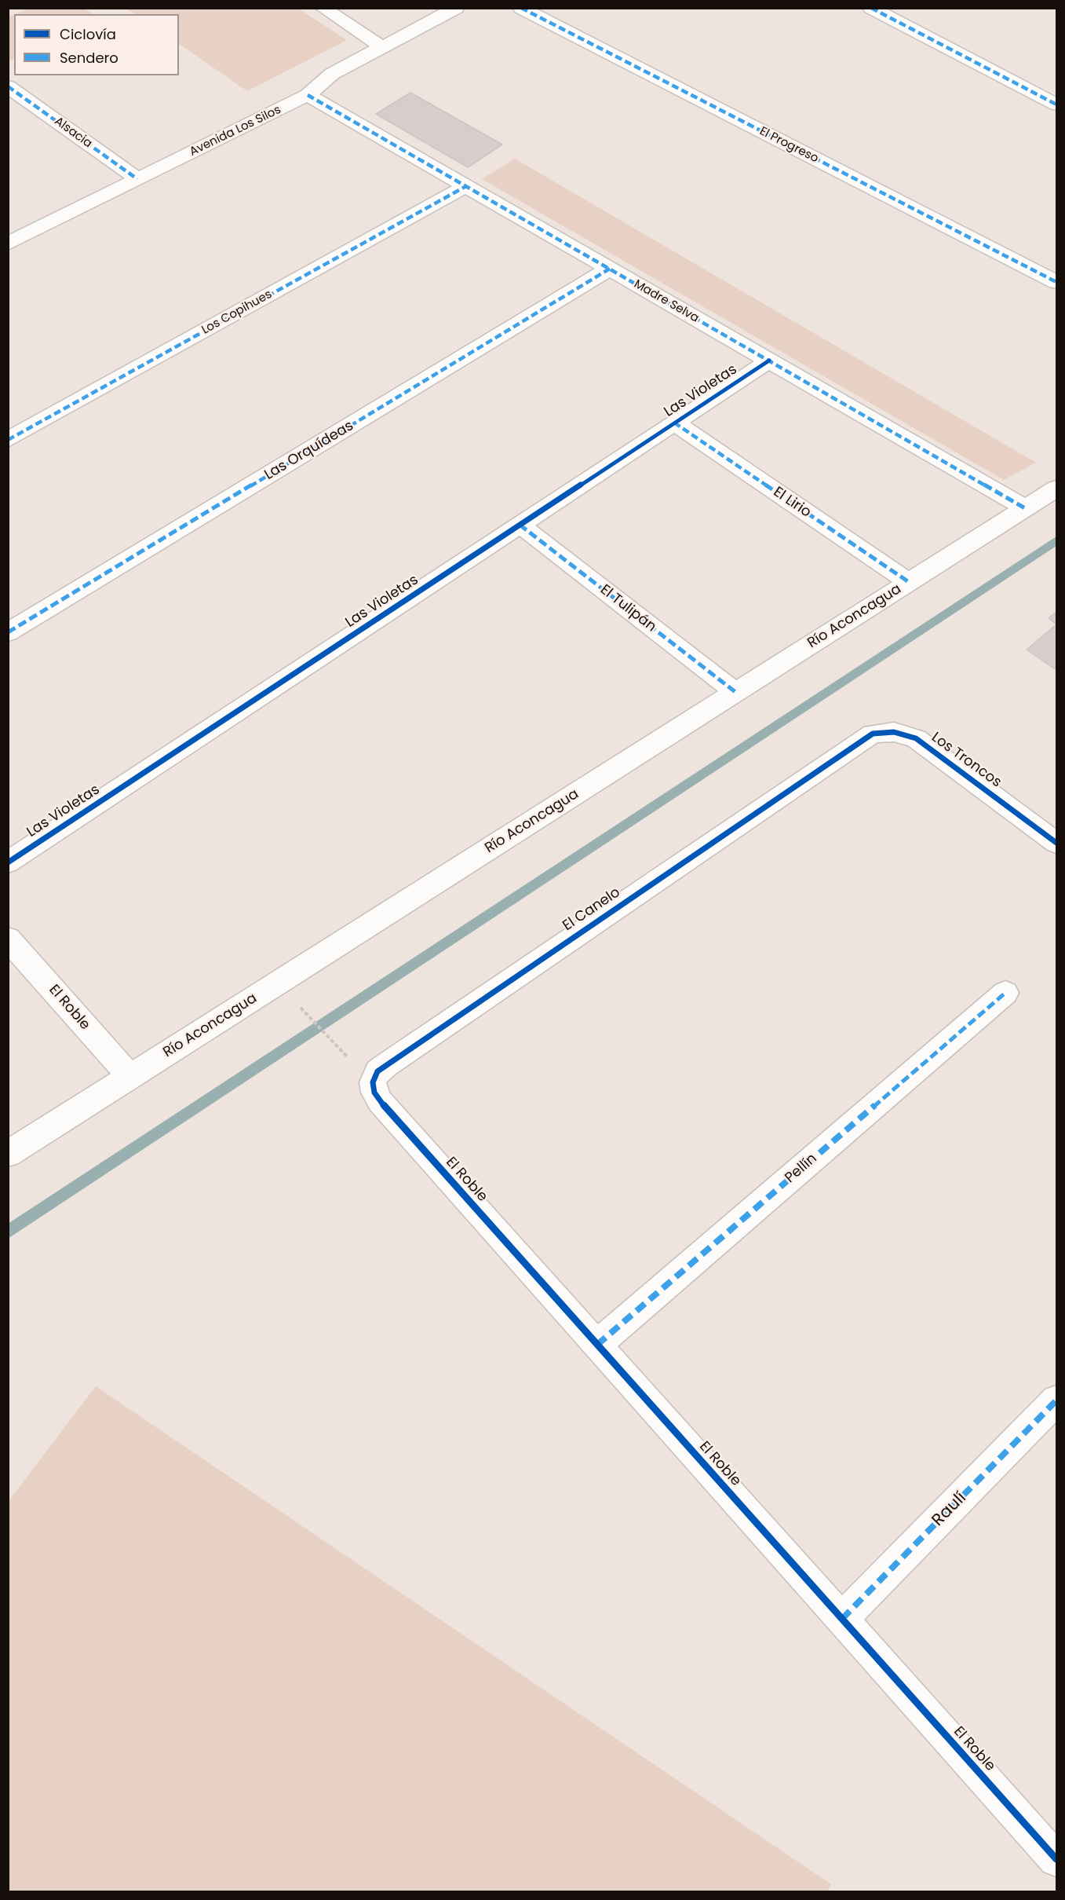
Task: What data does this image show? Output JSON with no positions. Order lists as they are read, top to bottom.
{
  "streets": {
    "street": [
      "Avenida Los Silos",
      "Alsacia",
      "El Progreso",
      "Madre Selva",
      "Los Copihues",
      "Las Violetas",
      "Las Orquídeas",
      "El Lirio",
      "El Tulipán",
      "Río Aconcagua",
      "Los Troncos",
      "El Canelo",
      "El Roble",
      "Pellín",
      "Raulí"
    ]
  },
  "crossings": [
    ["Avenida Los Silos", "Alsacia"],
    ["Avenida Los Silos", "Madre Selva"],
    ["Madre Selva", "Los Copihues"],
    ["Madre Selva", "Las Violetas"],
    ["Madre Selva", "Las Orquídeas"],
    ["Madre Selva", "Río Aconcagua"],
    ["Las Violetas", "El Lirio"],
    ["Las Violetas", "El Tulipán"],
    ["El Lirio", "Río Aconcagua"],
    ["El Tulipán", "Río Aconcagua"],
    ["Río Aconcagua", "El Roble"],
    ["Los Troncos", "El Canelo"],
    ["El Canelo", "El Roble"],
    ["El Roble", "Pellín"],
    ["El Roble", "Raulí"]
  ],
  "legend": ["Ciclovía", "Sendero"]
}
